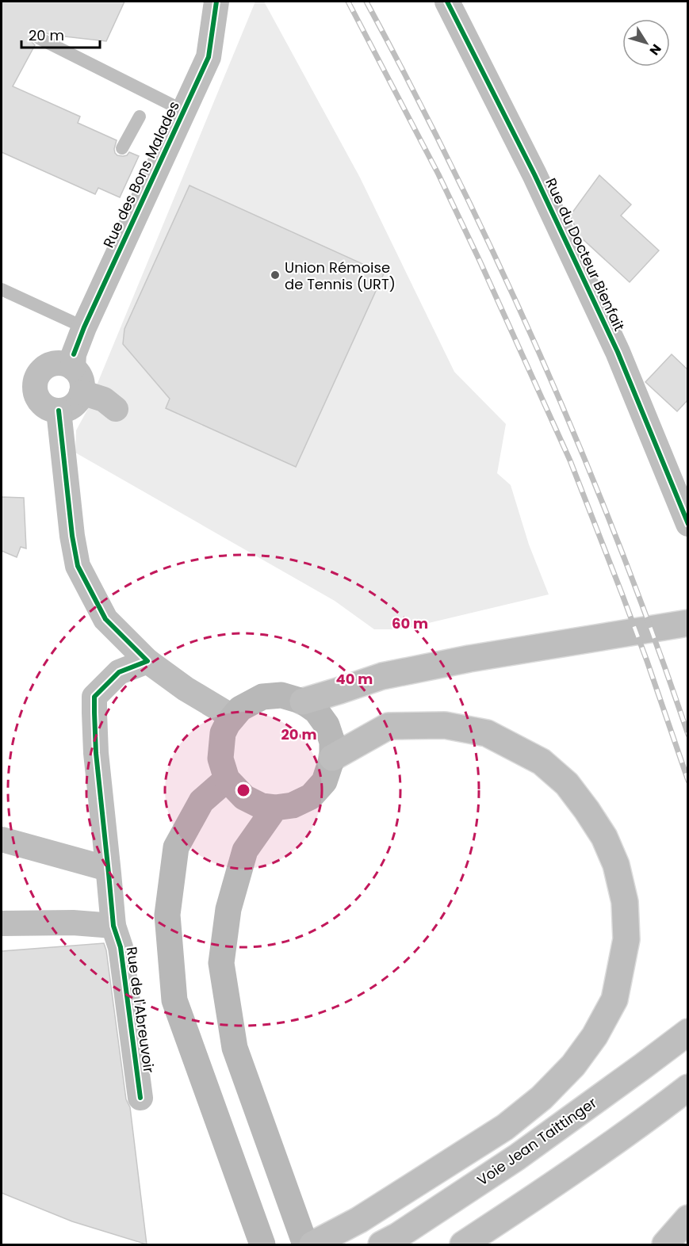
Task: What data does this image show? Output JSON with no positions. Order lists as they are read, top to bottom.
{
  "streets": {
    "highway": ["Voie Jean Taittinger"],
    "street": ["Rue des Bons Malades", "Rue du Docteur Bienfait", "Rue de l'Abreuvoir"]
  },
  "places": ["Union Rémoise de Tennis (URT)"],
  "scale_bar": "20 m",
  "north": "bottom right",
  "rings": ["60 m", "40 m", "20 m"]
}
